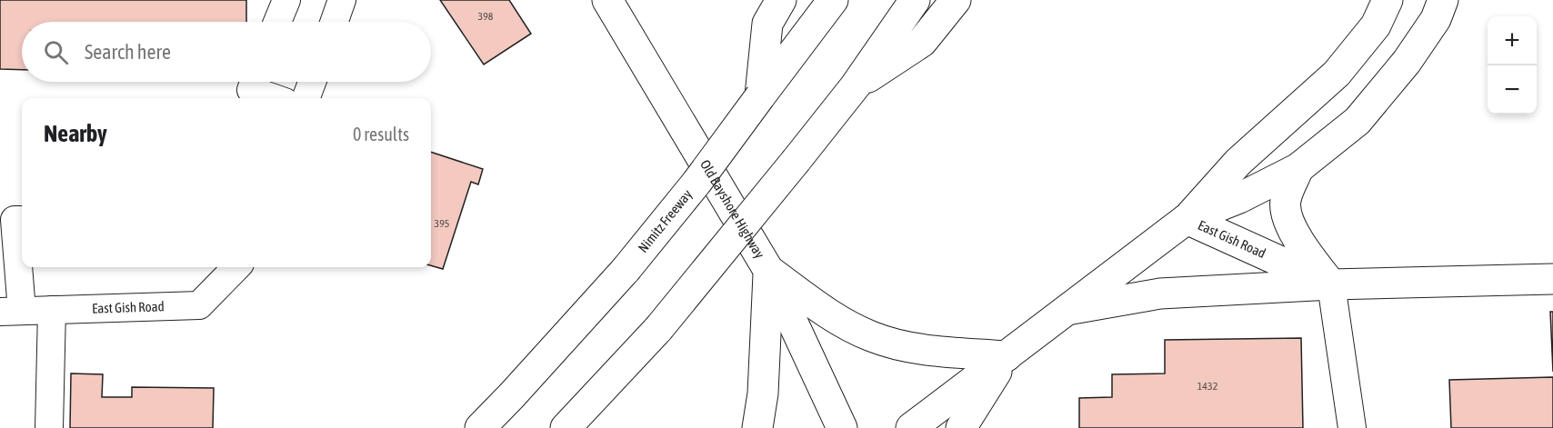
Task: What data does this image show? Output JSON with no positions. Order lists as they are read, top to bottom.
{
  "streets": {
    "main road": ["Old Bayshore Highway", "Nimitz Freeway", "East Gish Road"]
  },
  "house_numbers": ["398", "395", "1432"],
  "page": {
    "map_buttons": ["+", "−"],
    "search": "Search here",
    "heading": ["Nearby", "0 results"]
  }
}
